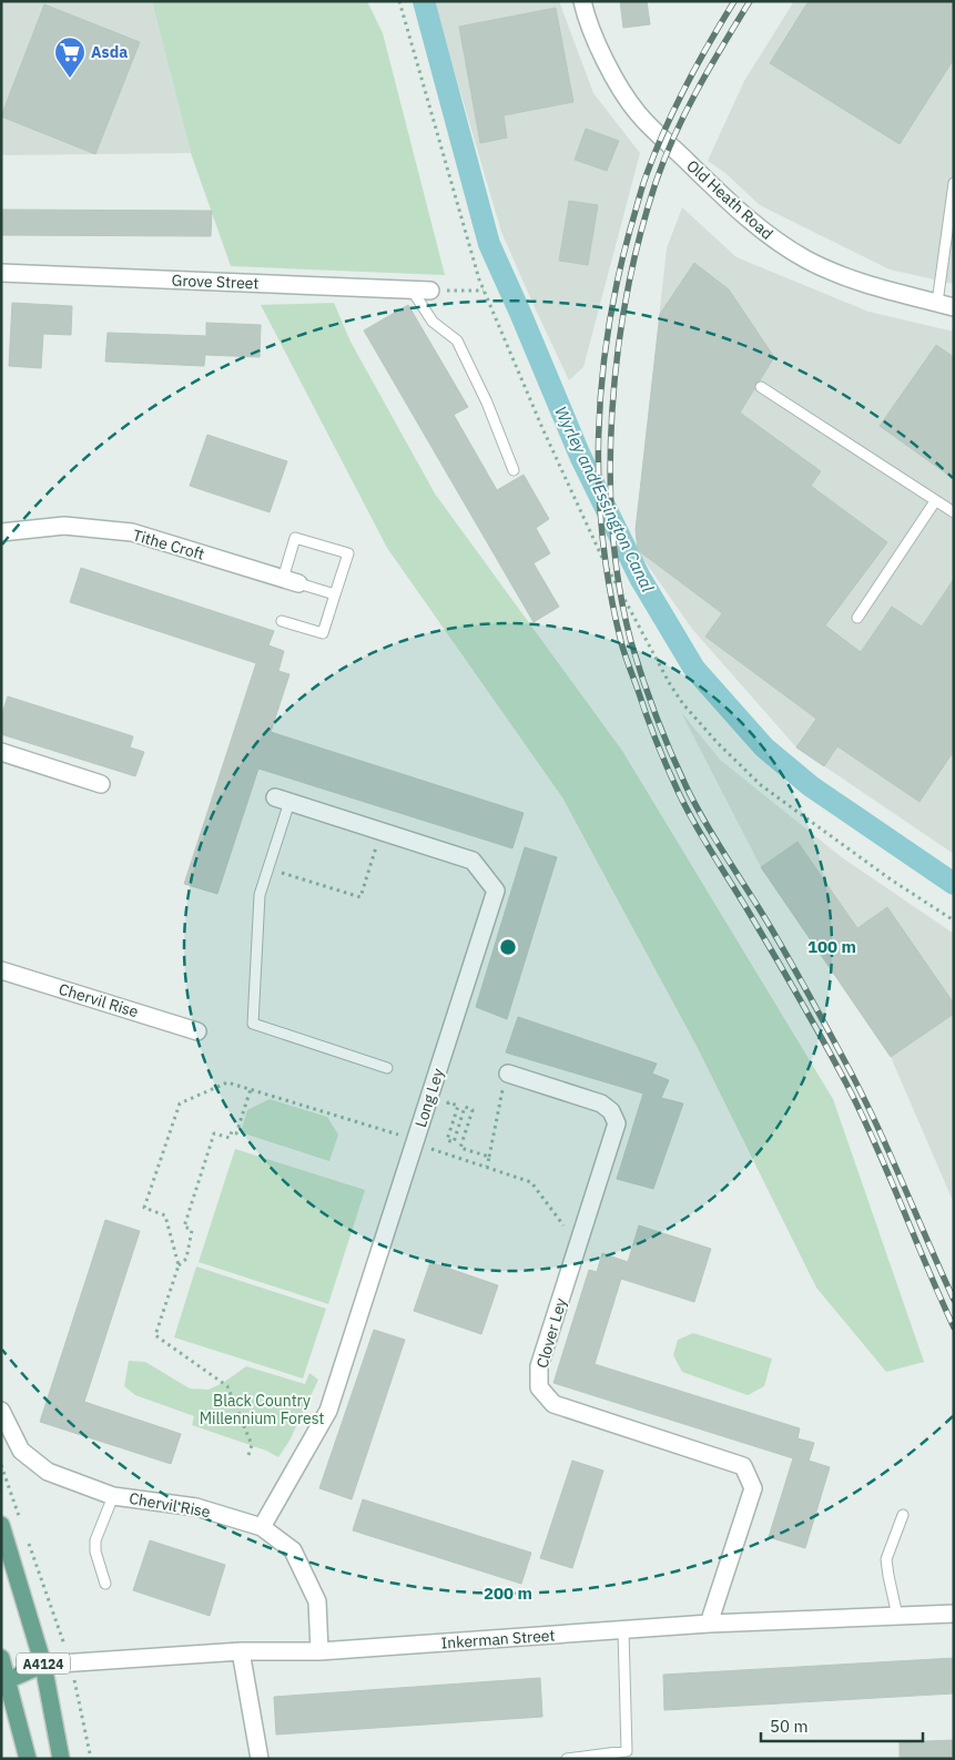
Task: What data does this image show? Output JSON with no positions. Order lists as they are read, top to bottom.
{
  "streets": {
    "main road": ["A4124"],
    "street": [
      "Old Heath Road",
      "Grove Street",
      "Tithe Croft",
      "Chervil Rise",
      "Long Ley",
      "Clover Ley",
      "Inkerman Street"
    ]
  },
  "crossings": [
    ["Chervil Rise", "Long Ley"],
    ["Chervil Rise", "Inkerman Street"],
    ["Clover Ley", "Inkerman Street"],
    ["Inkerman Street", "A4124"]
  ],
  "water": ["Wyrley and Essington Canal"],
  "parks": ["Black Country Millennium Forest"],
  "places": {
    "supermarket": ["Asda"]
  },
  "scale_bar": "50 m",
  "rings": ["100 m", "200 m"]
}
